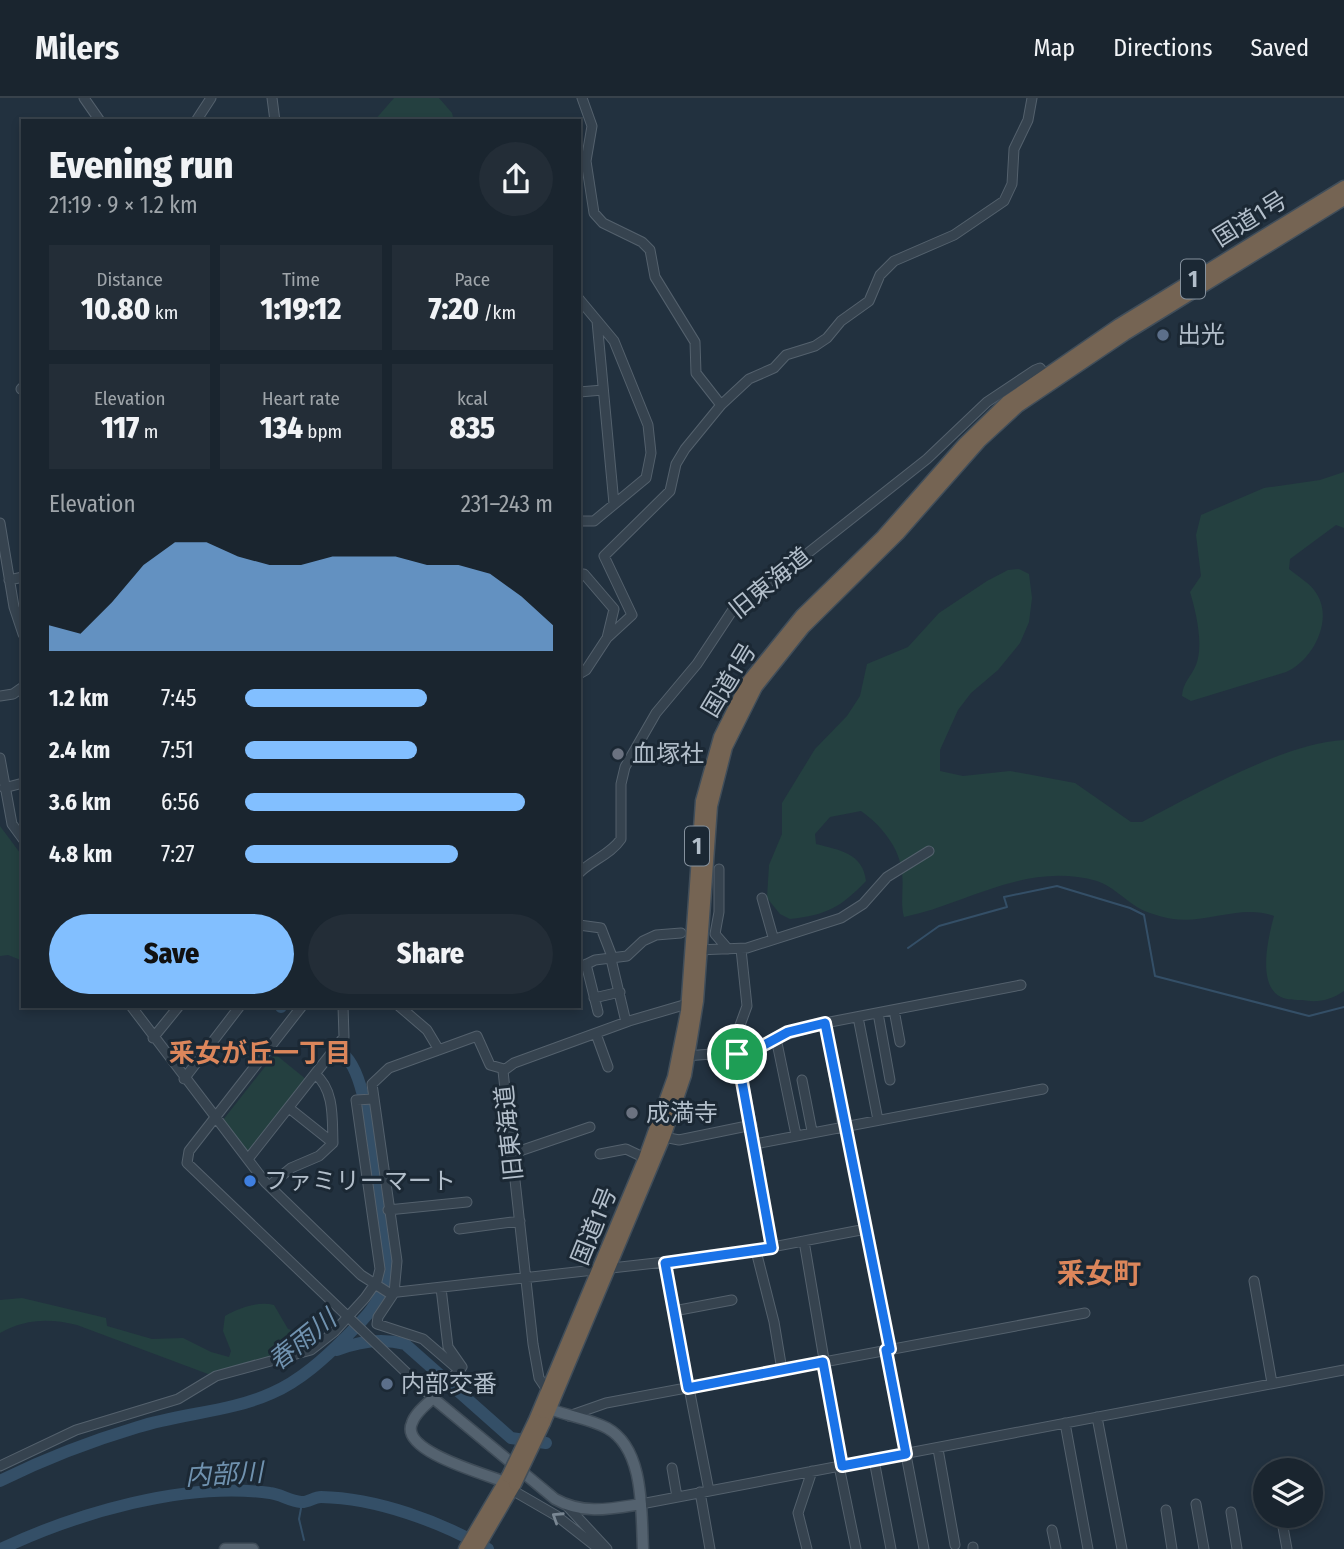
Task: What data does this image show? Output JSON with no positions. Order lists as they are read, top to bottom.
{
  "streets": {
    "highway": ["国道1号", "1"],
    "street": ["旧東海道"]
  },
  "crossings": [
    ["国道1号", "旧東海道"]
  ],
  "districts": ["釆女が丘一丁目", "釆女町"],
  "water": ["春雨川", "内部川"],
  "places": [
    "出光",
    "血塚社",
    "成満寺",
    "ファミリーマート",
    "内部交番"
  ],
  "page": {
    "header": "Milers",
    "nav": ["Map", "Directions", "Saved"],
    "heading": ["Evening run", "21:19 · 9 × 1.2 km"],
    "stats": [
      ["Distance", "10.80 km"],
      ["Time", "1:19:12"],
      ["Pace", "7:20 /km"],
      ["Elevation", "117 m"],
      ["Heart rate", "134 bpm"],
      ["kcal", "835"]
    ],
    "chart": ["Elevation", "231–243 m"],
    "list": [
      {
        "name": "1.2 km",
        "note": "7:45"
      },
      {
        "name": "2.4 km",
        "note": "7:51"
      },
      {
        "name": "3.6 km",
        "note": "6:56"
      },
      {
        "name": "4.8 km",
        "note": "7:27"
      }
    ],
    "buttons": ["Save", "Share"]
  }
}
